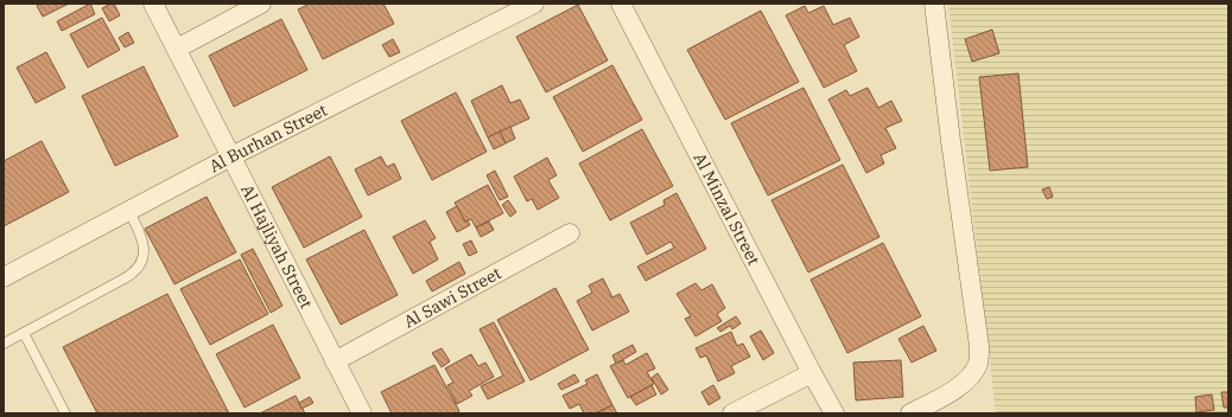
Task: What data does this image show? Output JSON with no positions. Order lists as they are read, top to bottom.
{
  "streets": {
    "street": [
      "Al Burhan Street",
      "Al Minzal Street",
      "Al Hajliyah Street",
      "Al Sawi Street"
    ]
  },
  "crossings": [
    ["Al Burhan Street", "Al Hajliyah Street"],
    ["Al Hajliyah Street", "Al Sawi Street"]
  ]
}
